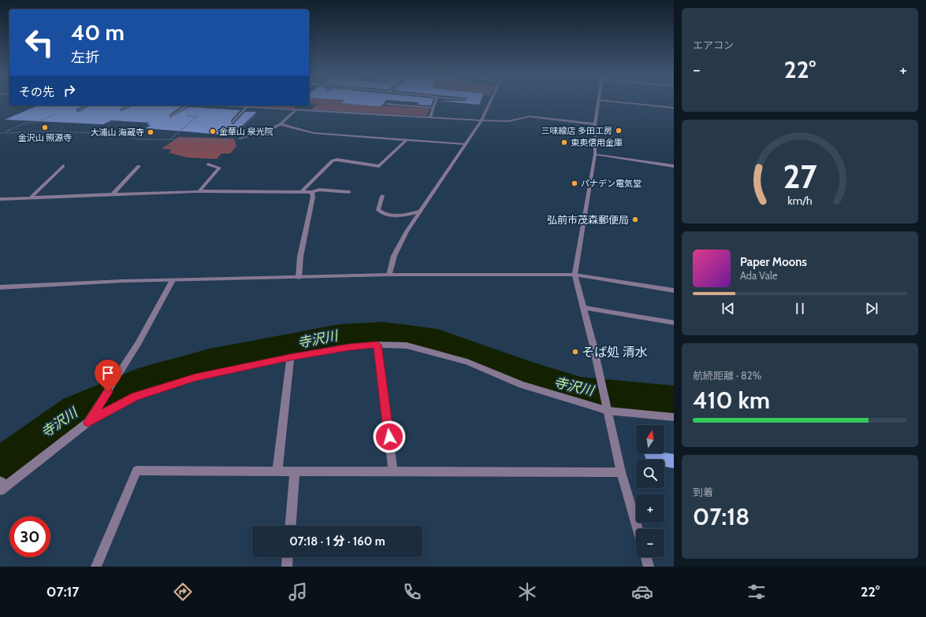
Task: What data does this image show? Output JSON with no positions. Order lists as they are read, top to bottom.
{
  "water": ["寺沢川"],
  "places": [
    "金沢山 照源寺",
    "三味線店 多田工房",
    "金華山 泉光院",
    "大浦山 海蔵寺",
    "東奥信用金庫",
    "パナデン電気堂",
    "弘前市茂森郵便局",
    "そば処 清水"
  ],
  "north": "top",
  "page": {
    "tile": [
      "エアコン",
      ["航続距離 · 82%", "410 km"],
      ["到着", "07:18"]
    ],
    "turn": ["40 m", "左折"],
    "heat": ["−", "22°", "+"],
    "then": "その先",
    "song": ["Paper Moons", "Ada Vale"],
    "map_buttons": ["+", "−"],
    "limit": "30",
    "trip": "07:18 · 1 分 · 160 m",
    "tabs": ["07:17", "22°"],
    "gauge": ["27", "km/h"]
  }
}
